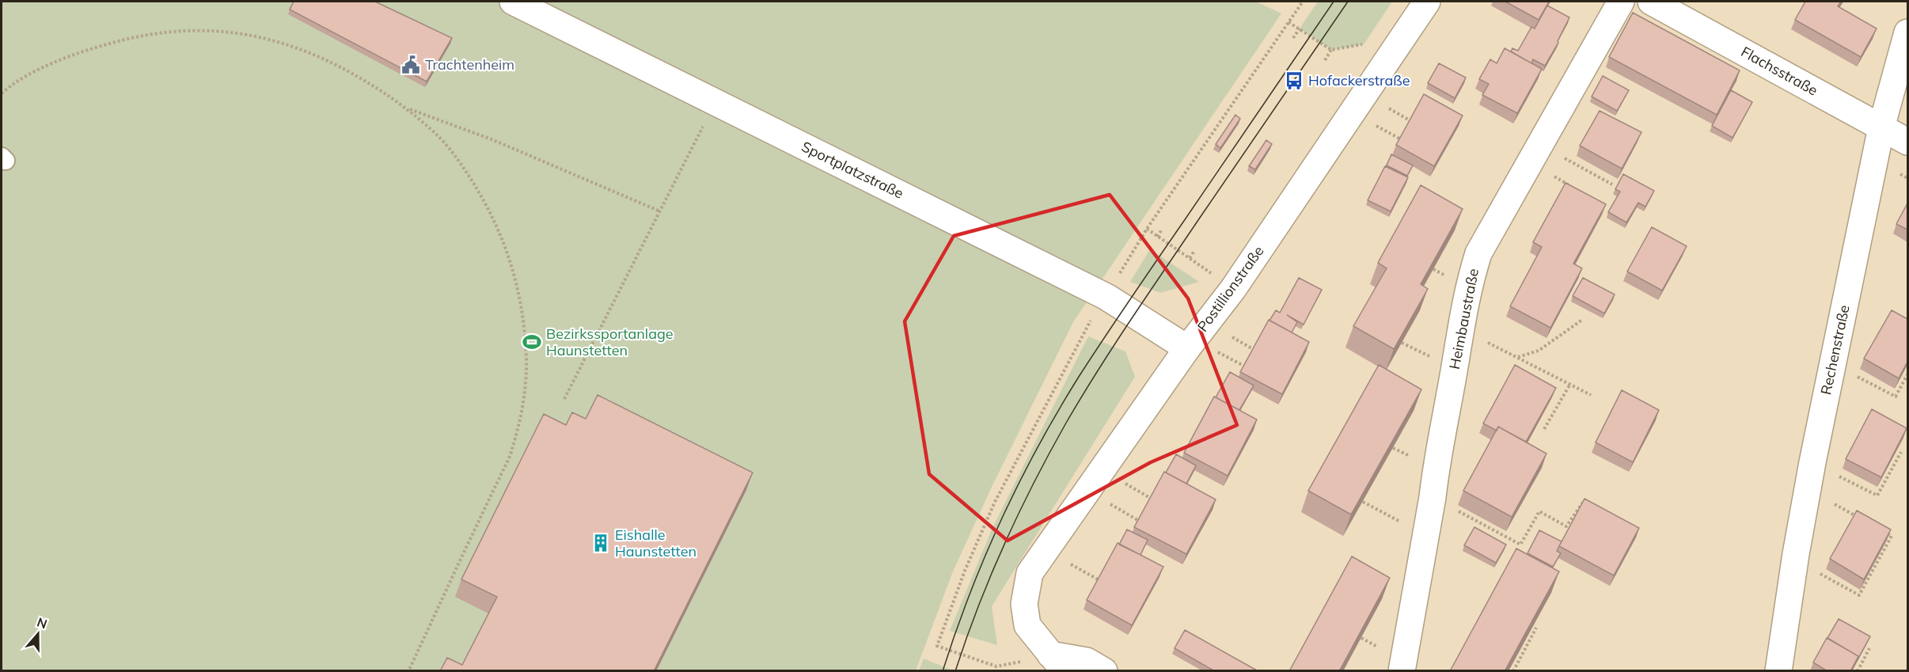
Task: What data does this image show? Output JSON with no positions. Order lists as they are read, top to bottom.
{
  "streets": {
    "street": [
      "Flachsstraße",
      "Sportplatzstraße",
      "Postillionstraße",
      "Heimbaustraße",
      "Rechenstraße"
    ]
  },
  "crossings": [
    ["Flachsstraße", "Rechenstraße"],
    ["Sportplatzstraße", "Postillionstraße"]
  ],
  "places": {
    "public building": ["Trachtenheim"],
    "bus stop": ["Hofackerstraße"],
    "sports": ["Bezirkssportanlage Haunstetten"],
    "building": ["Eishalle Haunstetten"]
  },
  "north": "top"
}
